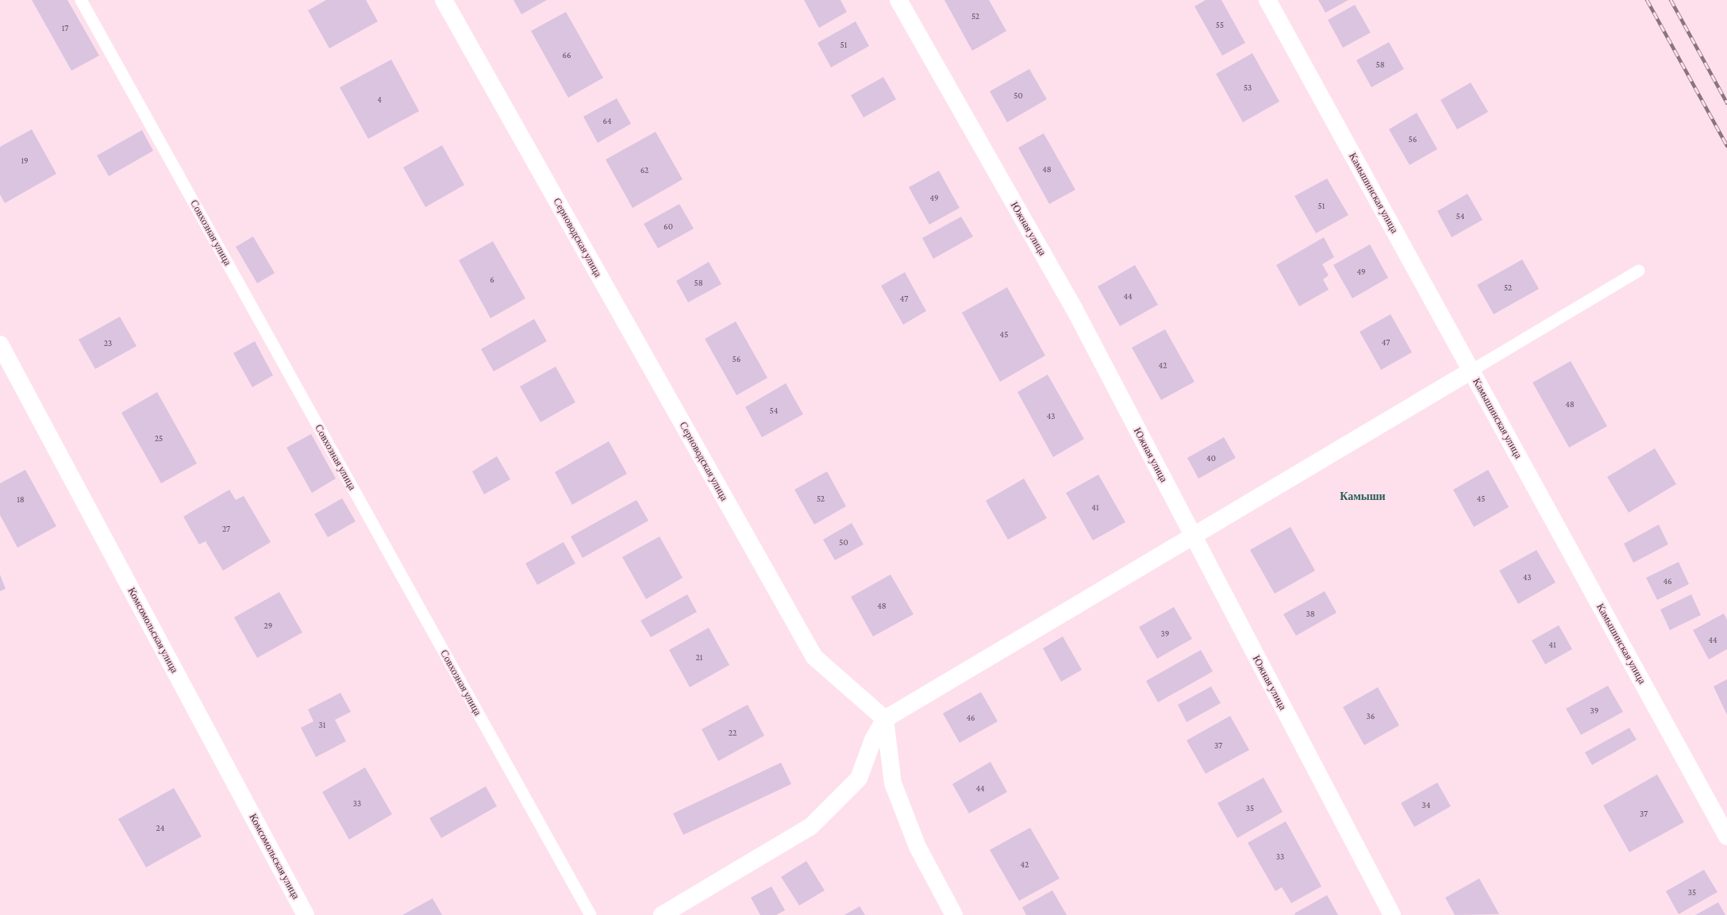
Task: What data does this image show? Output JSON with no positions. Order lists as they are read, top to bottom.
{
  "streets": {
    "street": [
      "Камышинская улица",
      "Южная улица",
      "Серноводская улица",
      "Комсомольская улица"
    ],
    "lane": ["Совхозная улица"]
  },
  "districts": ["Камыши"],
  "house_numbers": [
    "52",
    "55",
    "17",
    "51",
    "66",
    "58",
    "53",
    "50",
    "4",
    "64",
    "56",
    "19",
    "48",
    "62",
    "49",
    "51",
    "54",
    "60",
    "49",
    "6",
    "58",
    "52",
    "44",
    "47",
    "45",
    "47",
    "23",
    "56",
    "42",
    "48",
    "54",
    "43",
    "25",
    "40",
    "52",
    "45",
    "18",
    "41",
    "27",
    "50",
    "43",
    "46",
    "48",
    "38",
    "29",
    "39",
    "44",
    "41",
    "21",
    "39",
    "36",
    "46",
    "31",
    "22",
    "37",
    "44",
    "33",
    "34",
    "35",
    "37",
    "24",
    "33",
    "42",
    "35"
  ]
}
